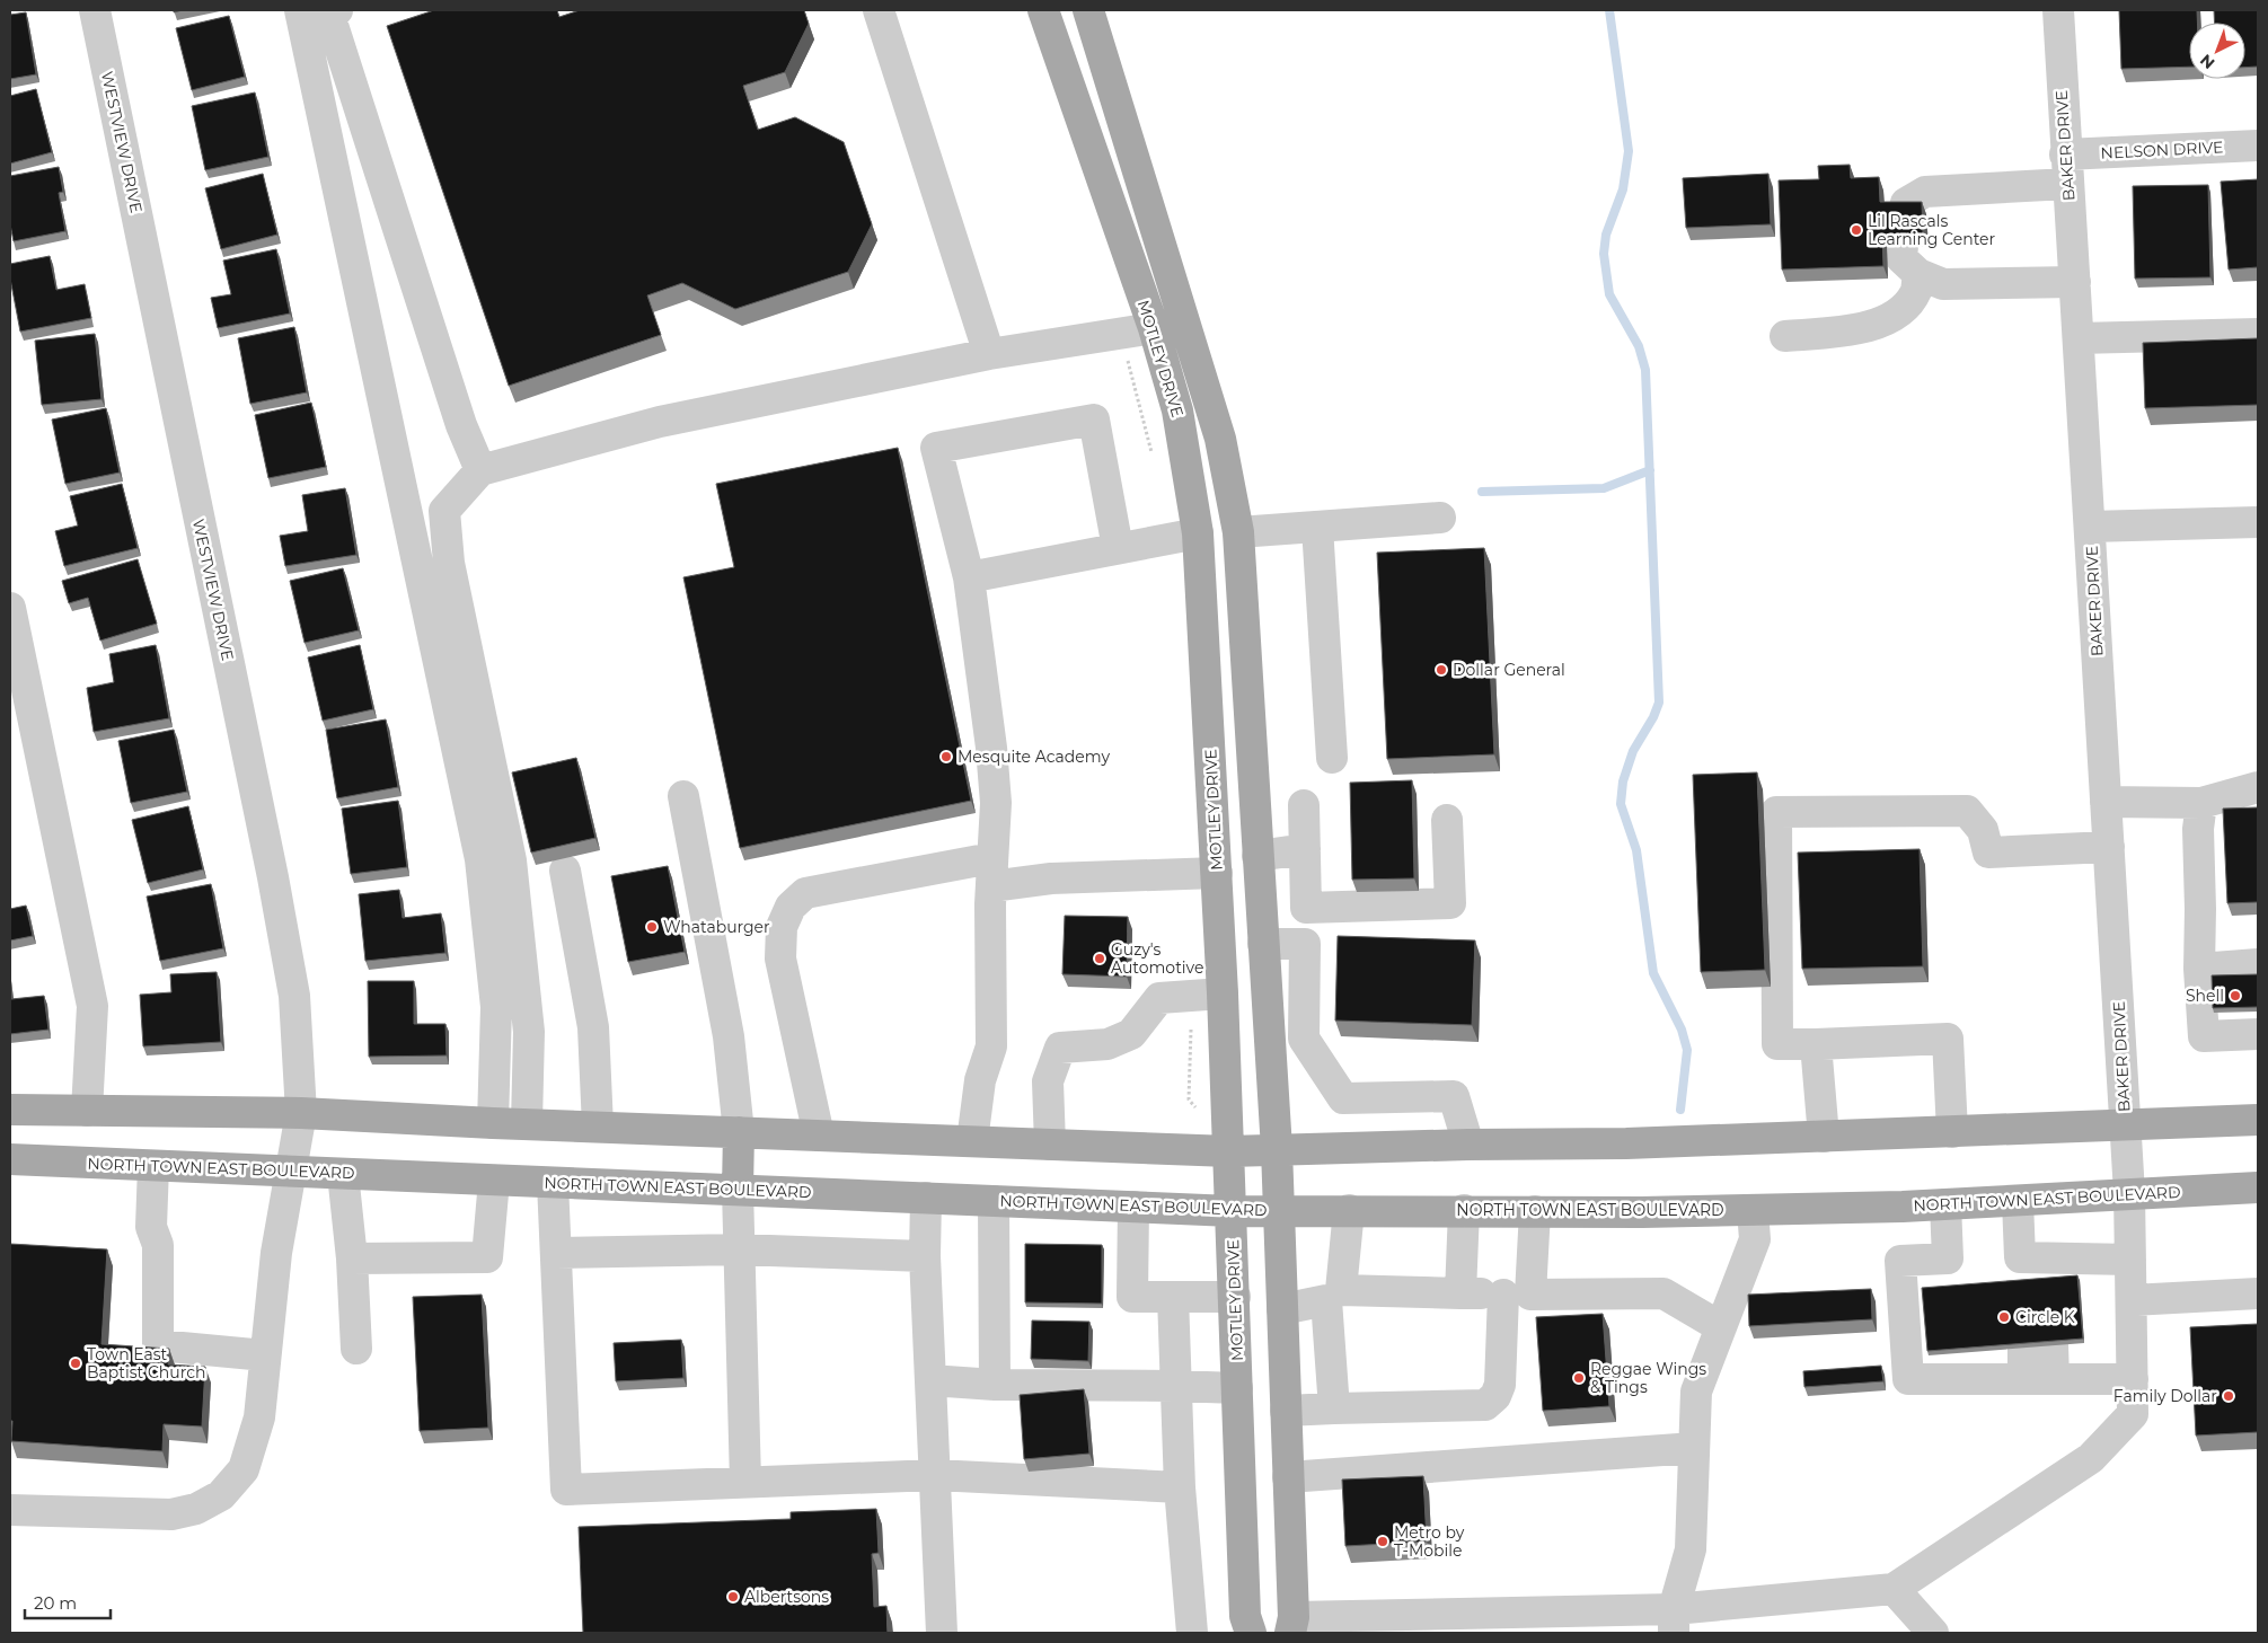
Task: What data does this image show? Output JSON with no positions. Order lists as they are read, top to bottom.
{
  "streets": {
    "main road": ["MOTLEY DRIVE", "NORTH TOWN EAST BOULEVARD"],
    "street": ["WESTVIEW DRIVE", "BAKER DRIVE", "NELSON DRIVE"]
  },
  "crossings": [
    ["WESTVIEW DRIVE", "NORTH TOWN EAST BOULEVARD"],
    ["BAKER DRIVE", "NELSON DRIVE"],
    ["BAKER DRIVE", "NORTH TOWN EAST BOULEVARD"],
    ["MOTLEY DRIVE", "NORTH TOWN EAST BOULEVARD"]
  ],
  "places": [
    "Lil Rascals Learning Center",
    "Dollar General",
    "Mesquite Academy",
    "Whataburger",
    "Guzy's Automotive",
    "Shell",
    "Circle K",
    "Town East Baptist Church",
    "Reggae Wings & Tings",
    "Family Dollar",
    "Metro by T-Mobile",
    "Albertsons"
  ],
  "scale_bar": "20 m",
  "north": "bottom left"
}
